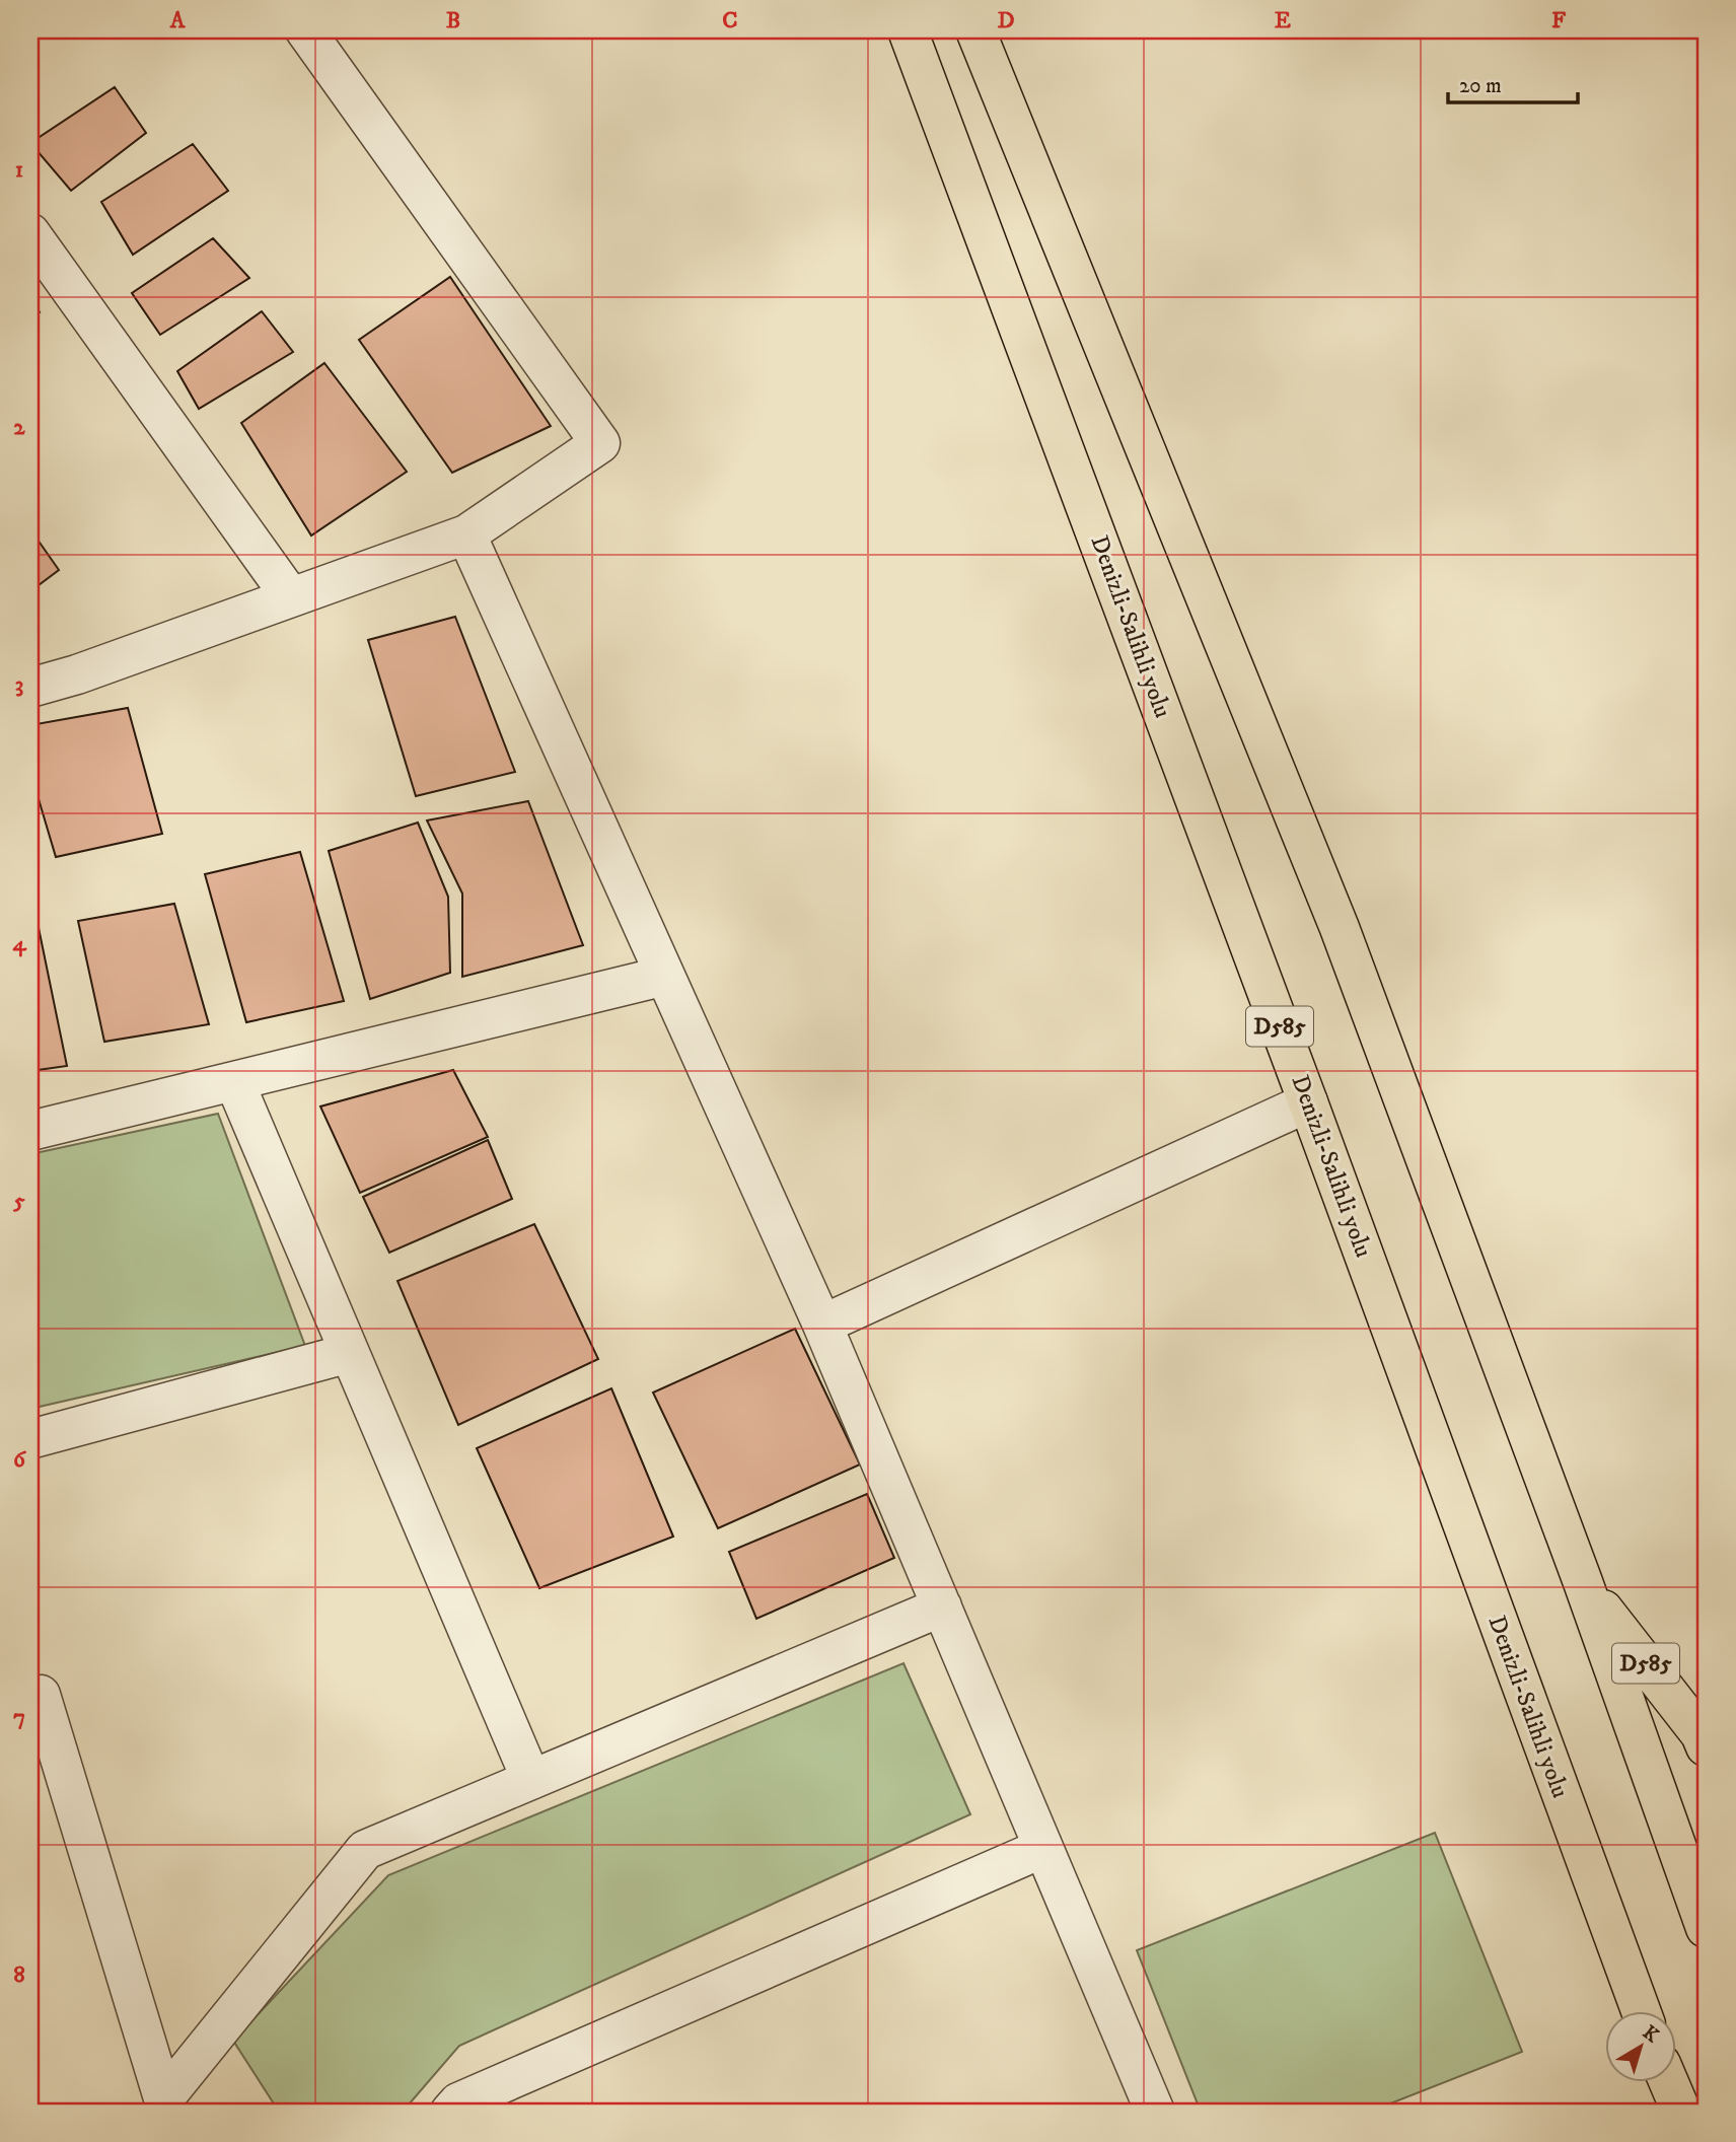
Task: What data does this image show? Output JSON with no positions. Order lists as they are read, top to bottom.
{
  "streets": {
    "highway": ["Denizli-Salihli yolu", "D585"]
  },
  "scale_bar": "20 m",
  "north": "top right",
  "grid": {
    "columns": [
      "A",
      "B",
      "C",
      "D",
      "E",
      "F"
    ],
    "rows": [
      "1",
      "2",
      "3",
      "4",
      "5",
      "6",
      "7",
      "8"
    ]
  }
}
